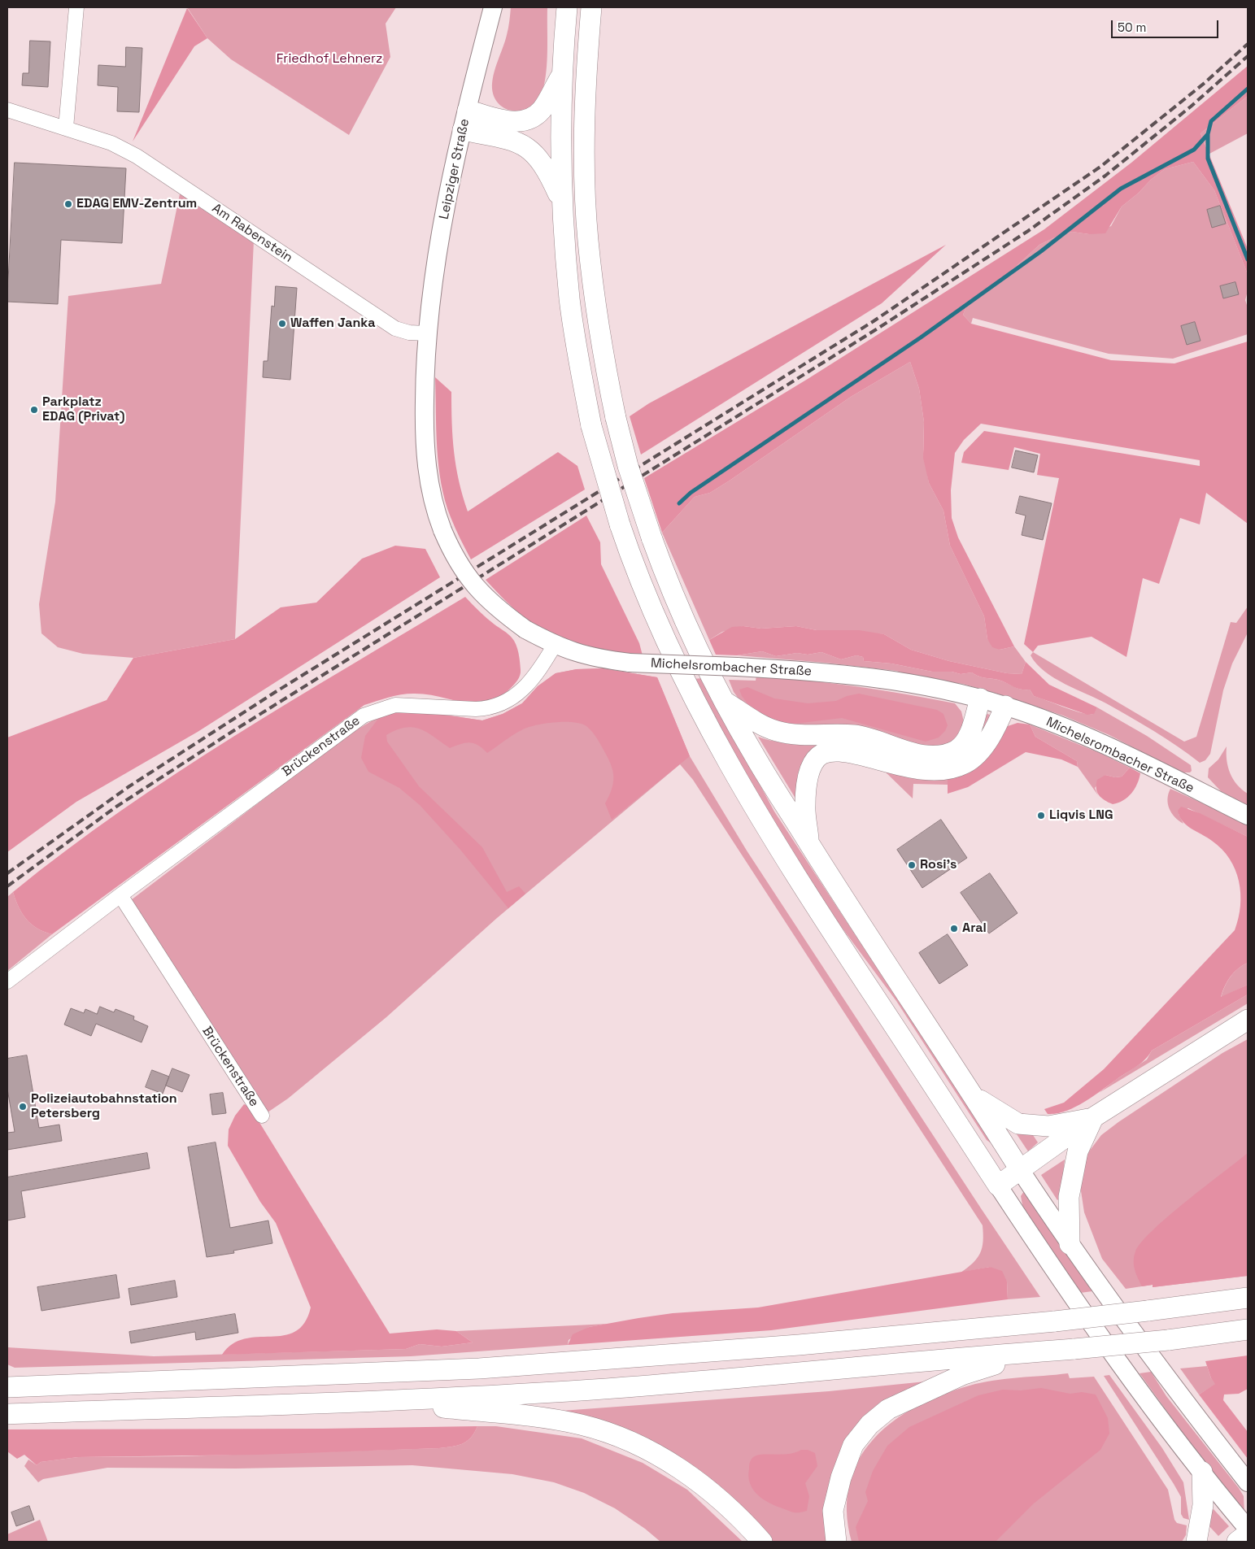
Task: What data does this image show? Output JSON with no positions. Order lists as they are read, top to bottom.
{
  "streets": {
    "main road": ["Leipziger Straße", "Michelsrombacher Straße"],
    "street": ["Am Rabenstein", "Brückenstraße"]
  },
  "crossings": [
    ["Leipziger Straße", "Am Rabenstein"],
    ["Leipziger Straße", "Michelsrombacher Straße"],
    ["Am Rabenstein", "Michelsrombacher Straße"],
    ["Michelsrombacher Straße", "Brückenstraße"]
  ],
  "parks": ["Friedhof Lehnerz"],
  "places": [
    "EDAG EMV-Zentrum",
    "Waffen Janka",
    "Parkplatz EDAG (Privat)",
    "Liqvis LNG",
    "Rosi's",
    "Aral",
    "Polizeiautobahnstation Petersberg"
  ],
  "scale_bar": "50 m"
}
